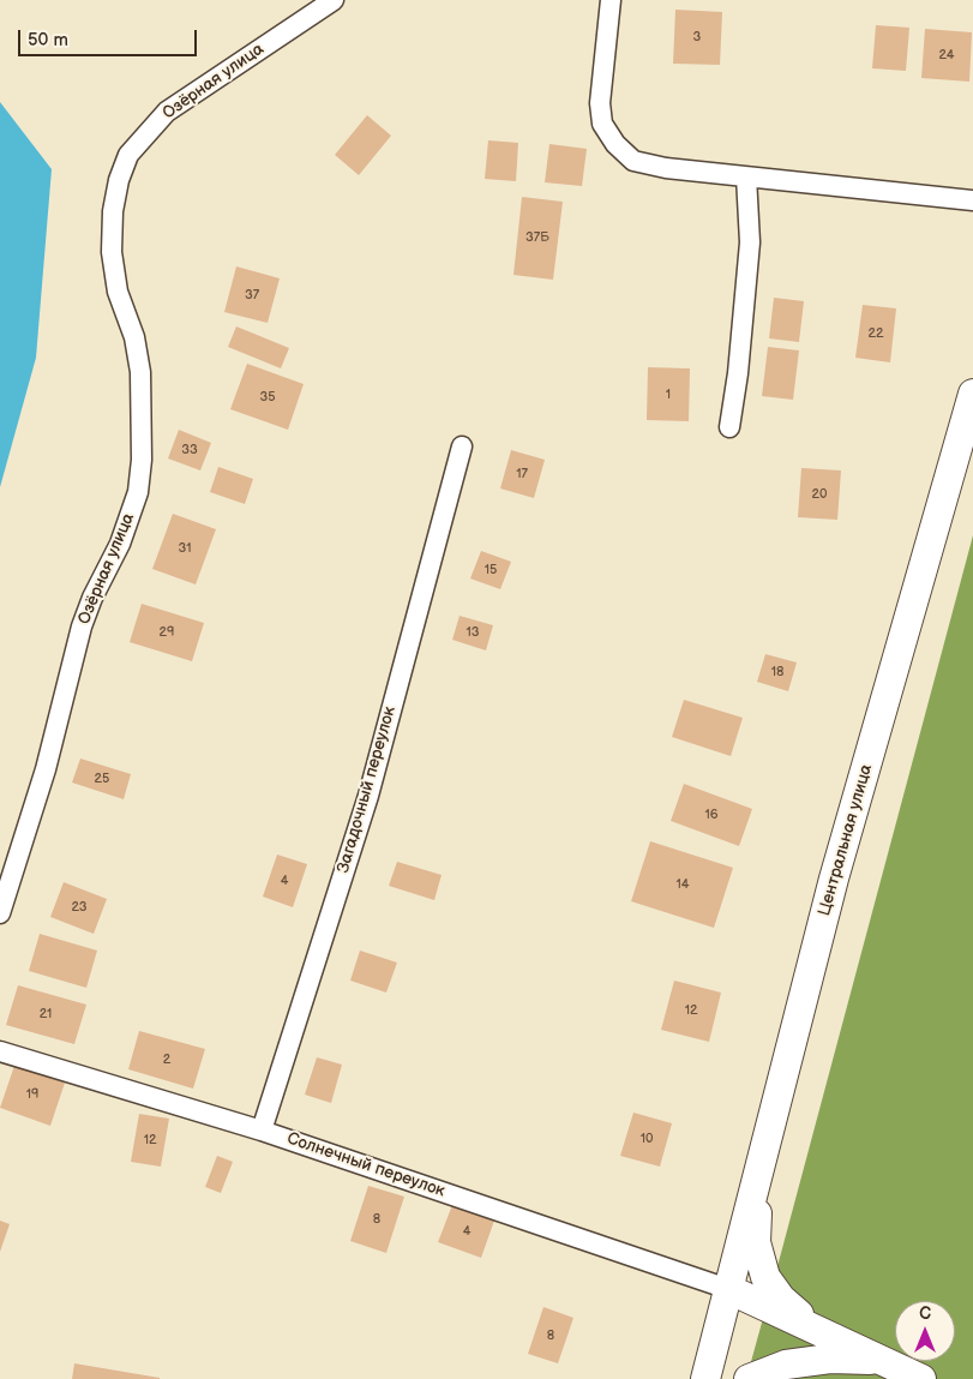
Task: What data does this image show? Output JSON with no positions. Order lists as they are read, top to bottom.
{
  "streets": {
    "street": [
      "Озёрная улица",
      "Загадочный переулок",
      "Центральная улица",
      "Солнечный переулок"
    ]
  },
  "crossings": [
    ["Загадочный переулок", "Солнечный переулок"],
    ["Центральная улица", "Солнечный переулок"]
  ],
  "house_numbers": [
    "3",
    "24",
    "37Б",
    "37",
    "22",
    "1",
    "35",
    "33",
    "17",
    "20",
    "31",
    "15",
    "29",
    "13",
    "18",
    "25",
    "16",
    "4",
    "14",
    "23",
    "12",
    "21",
    "2",
    "19",
    "10",
    "12",
    "8",
    "4",
    "8"
  ],
  "scale_bar": "50 m",
  "north": "top"
}
